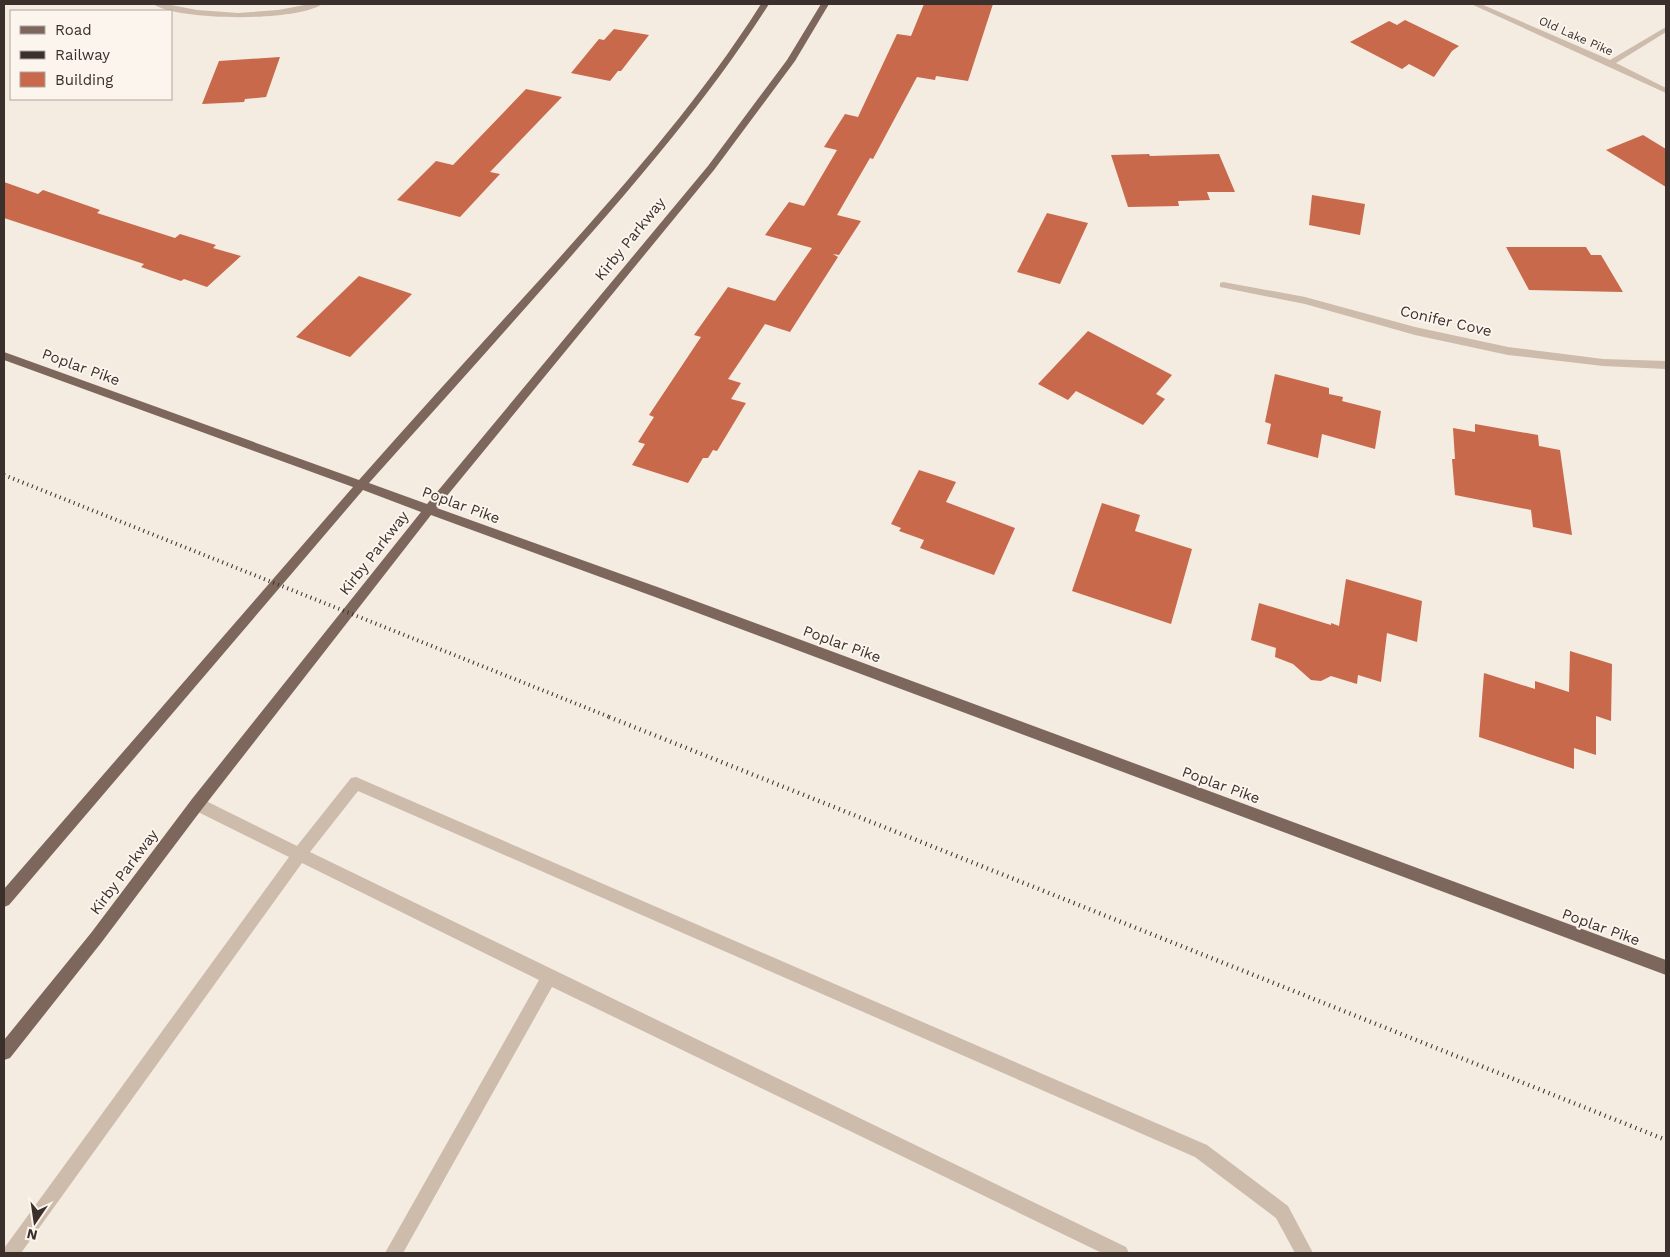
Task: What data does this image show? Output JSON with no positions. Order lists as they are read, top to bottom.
{
  "streets": {
    "main road": ["Kirby Parkway", "Poplar Pike"],
    "street": ["Old Lake Pike", "Conifer Cove"]
  },
  "crossings": [
    ["Kirby Parkway", "Poplar Pike"]
  ],
  "legend": ["Road", "Railway", "Building"],
  "north": "bottom"
}
